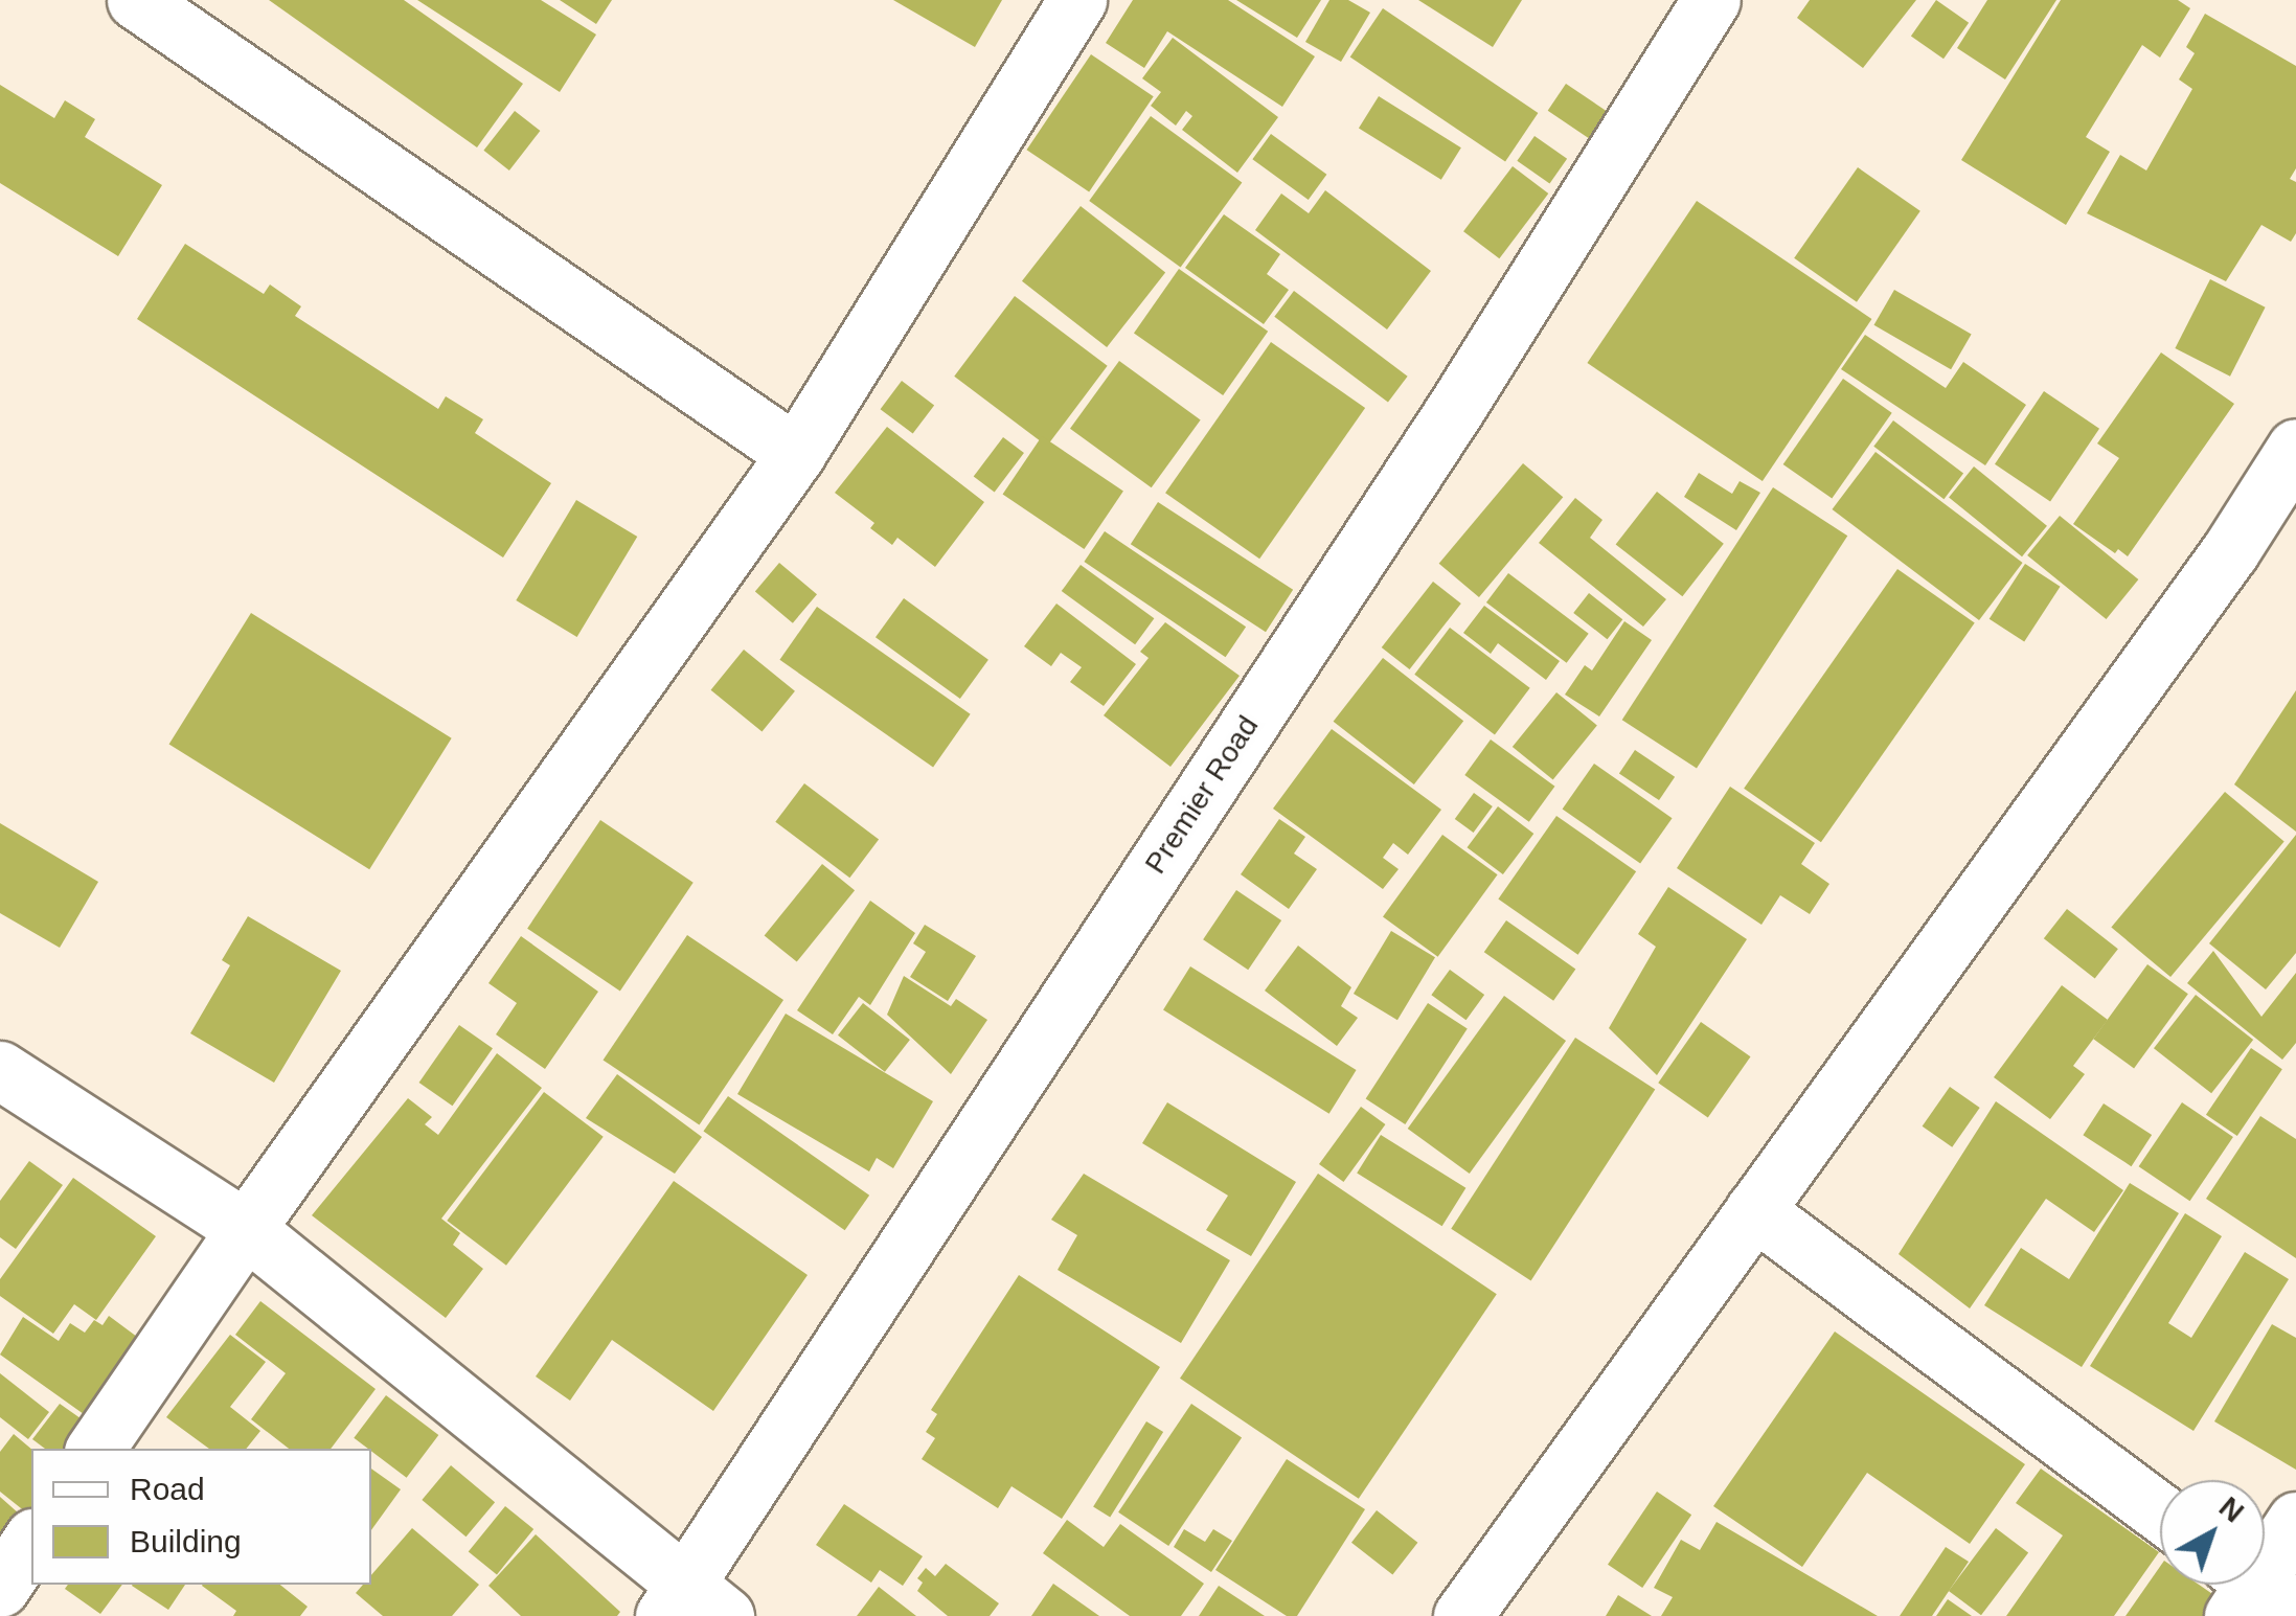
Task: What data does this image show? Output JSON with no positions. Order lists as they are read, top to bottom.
{
  "streets": {
    "street": ["Premier Road"]
  },
  "legend": ["Road", "Building"],
  "north": "top right"
}
